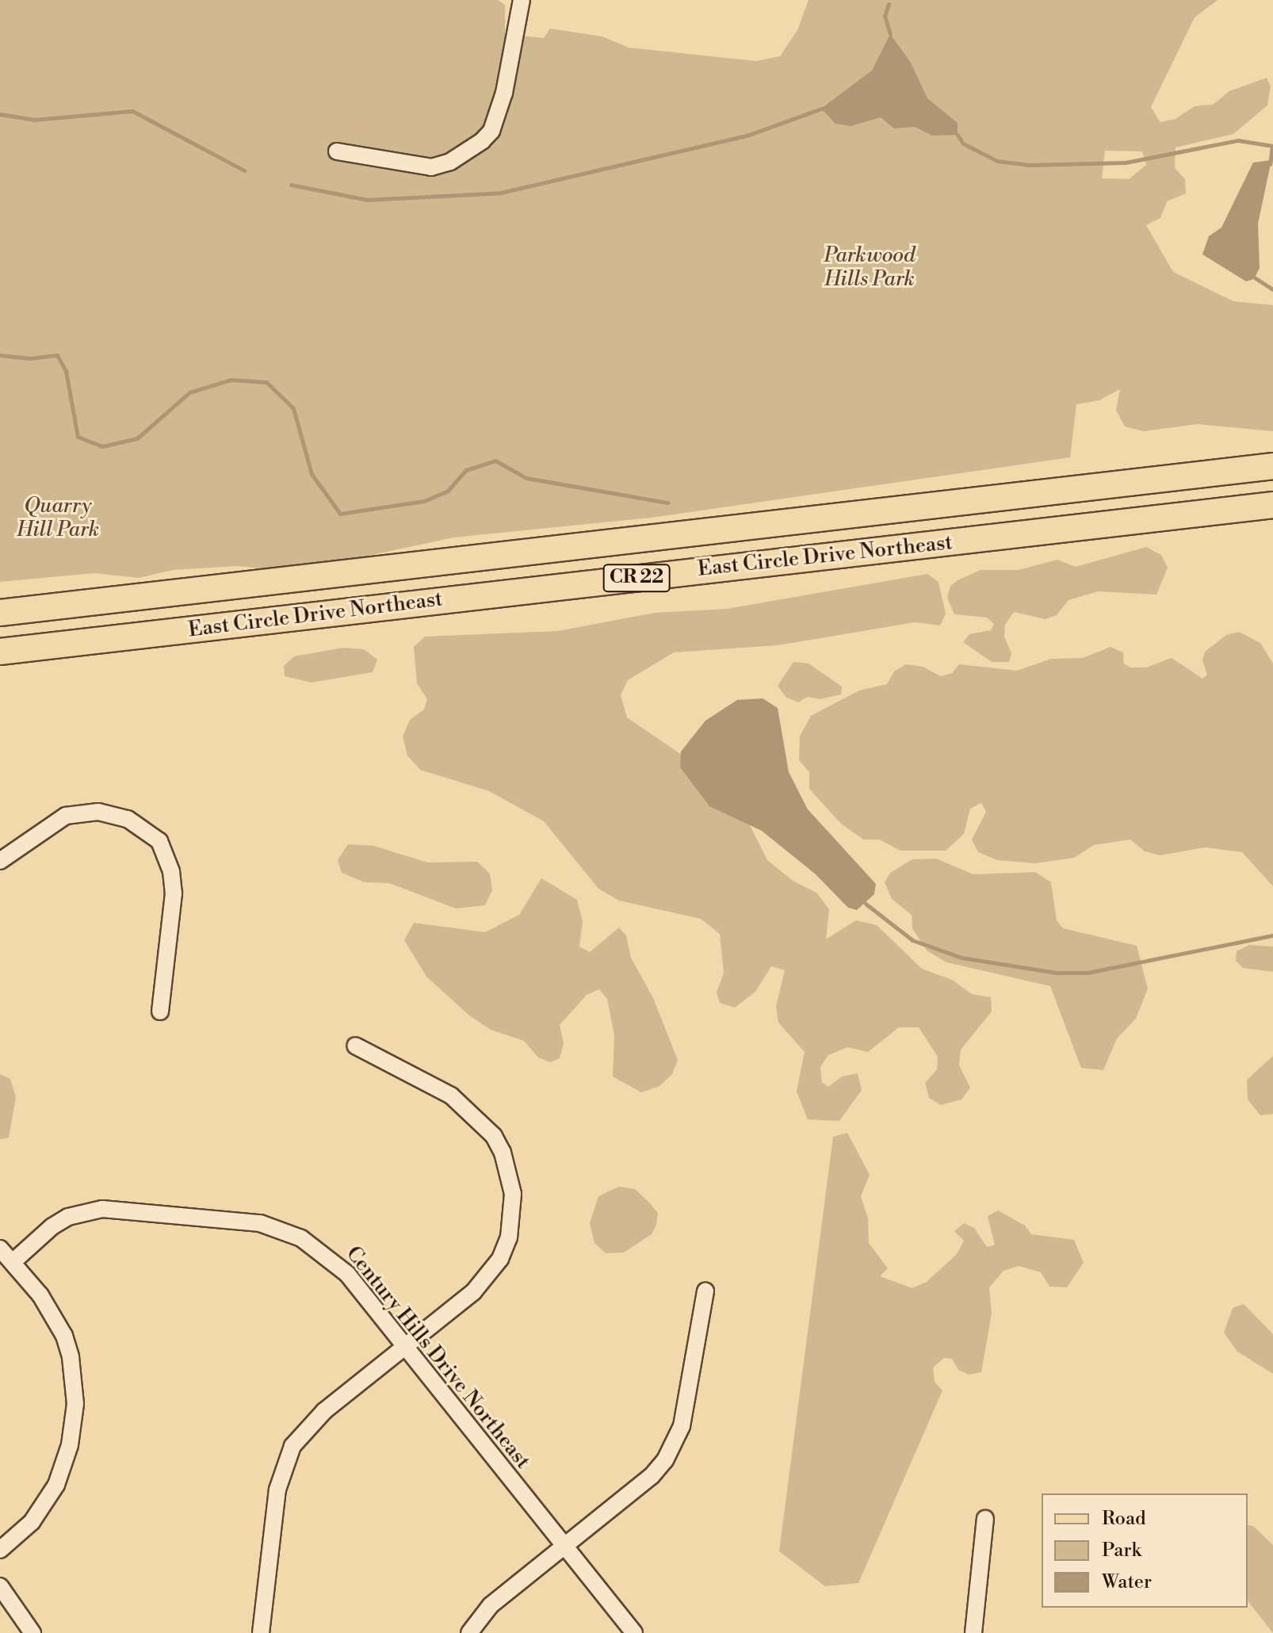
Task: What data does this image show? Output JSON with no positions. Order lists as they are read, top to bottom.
{
  "streets": {
    "main road": ["East Circle Drive Northeast", "CR 22"],
    "street": ["Century Hills Drive Northeast"]
  },
  "parks": ["Parkwood Hills Park", "Quarry Hill Park"],
  "legend": ["Road", "Park", "Water"]
}
